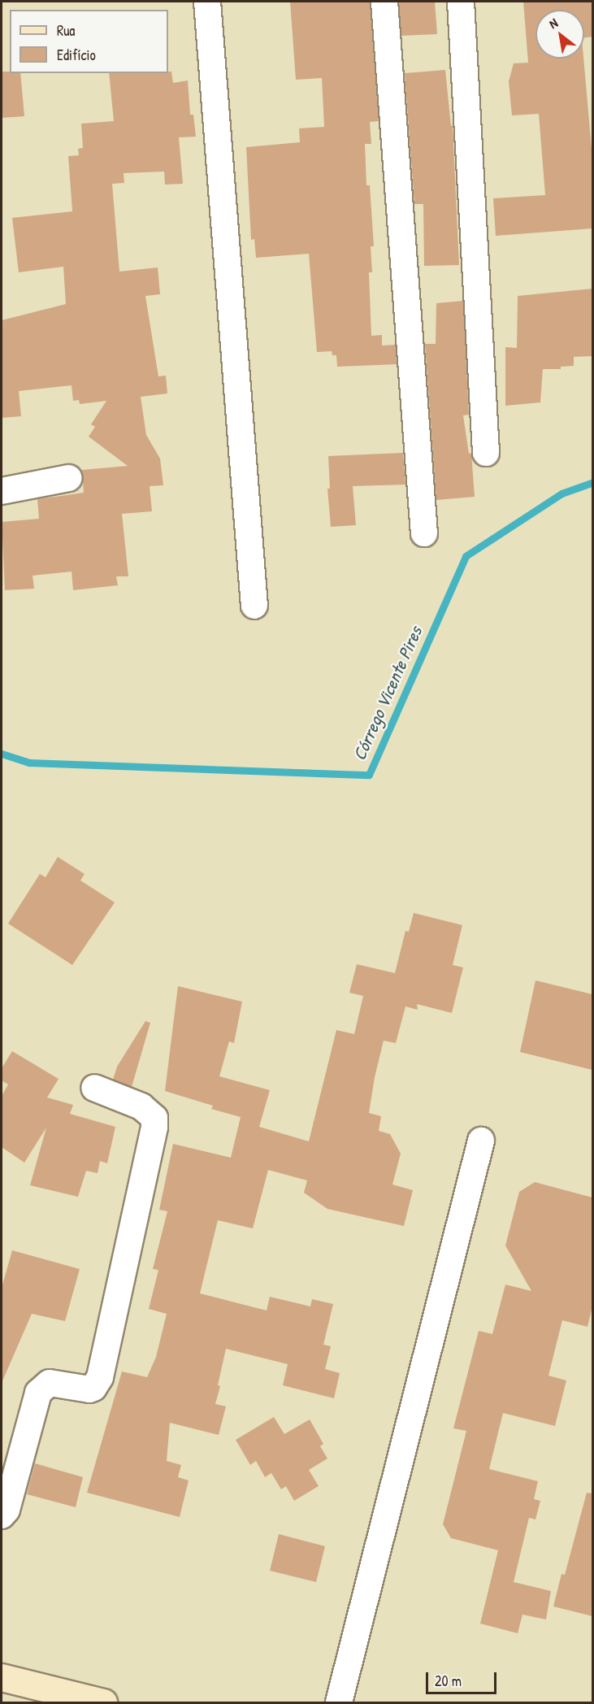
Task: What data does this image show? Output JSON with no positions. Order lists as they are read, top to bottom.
{
  "water": ["Córrego Vicente Pires"],
  "legend": ["Rua", "Edifício"],
  "scale_bar": "20 m",
  "north": "top left"
}
